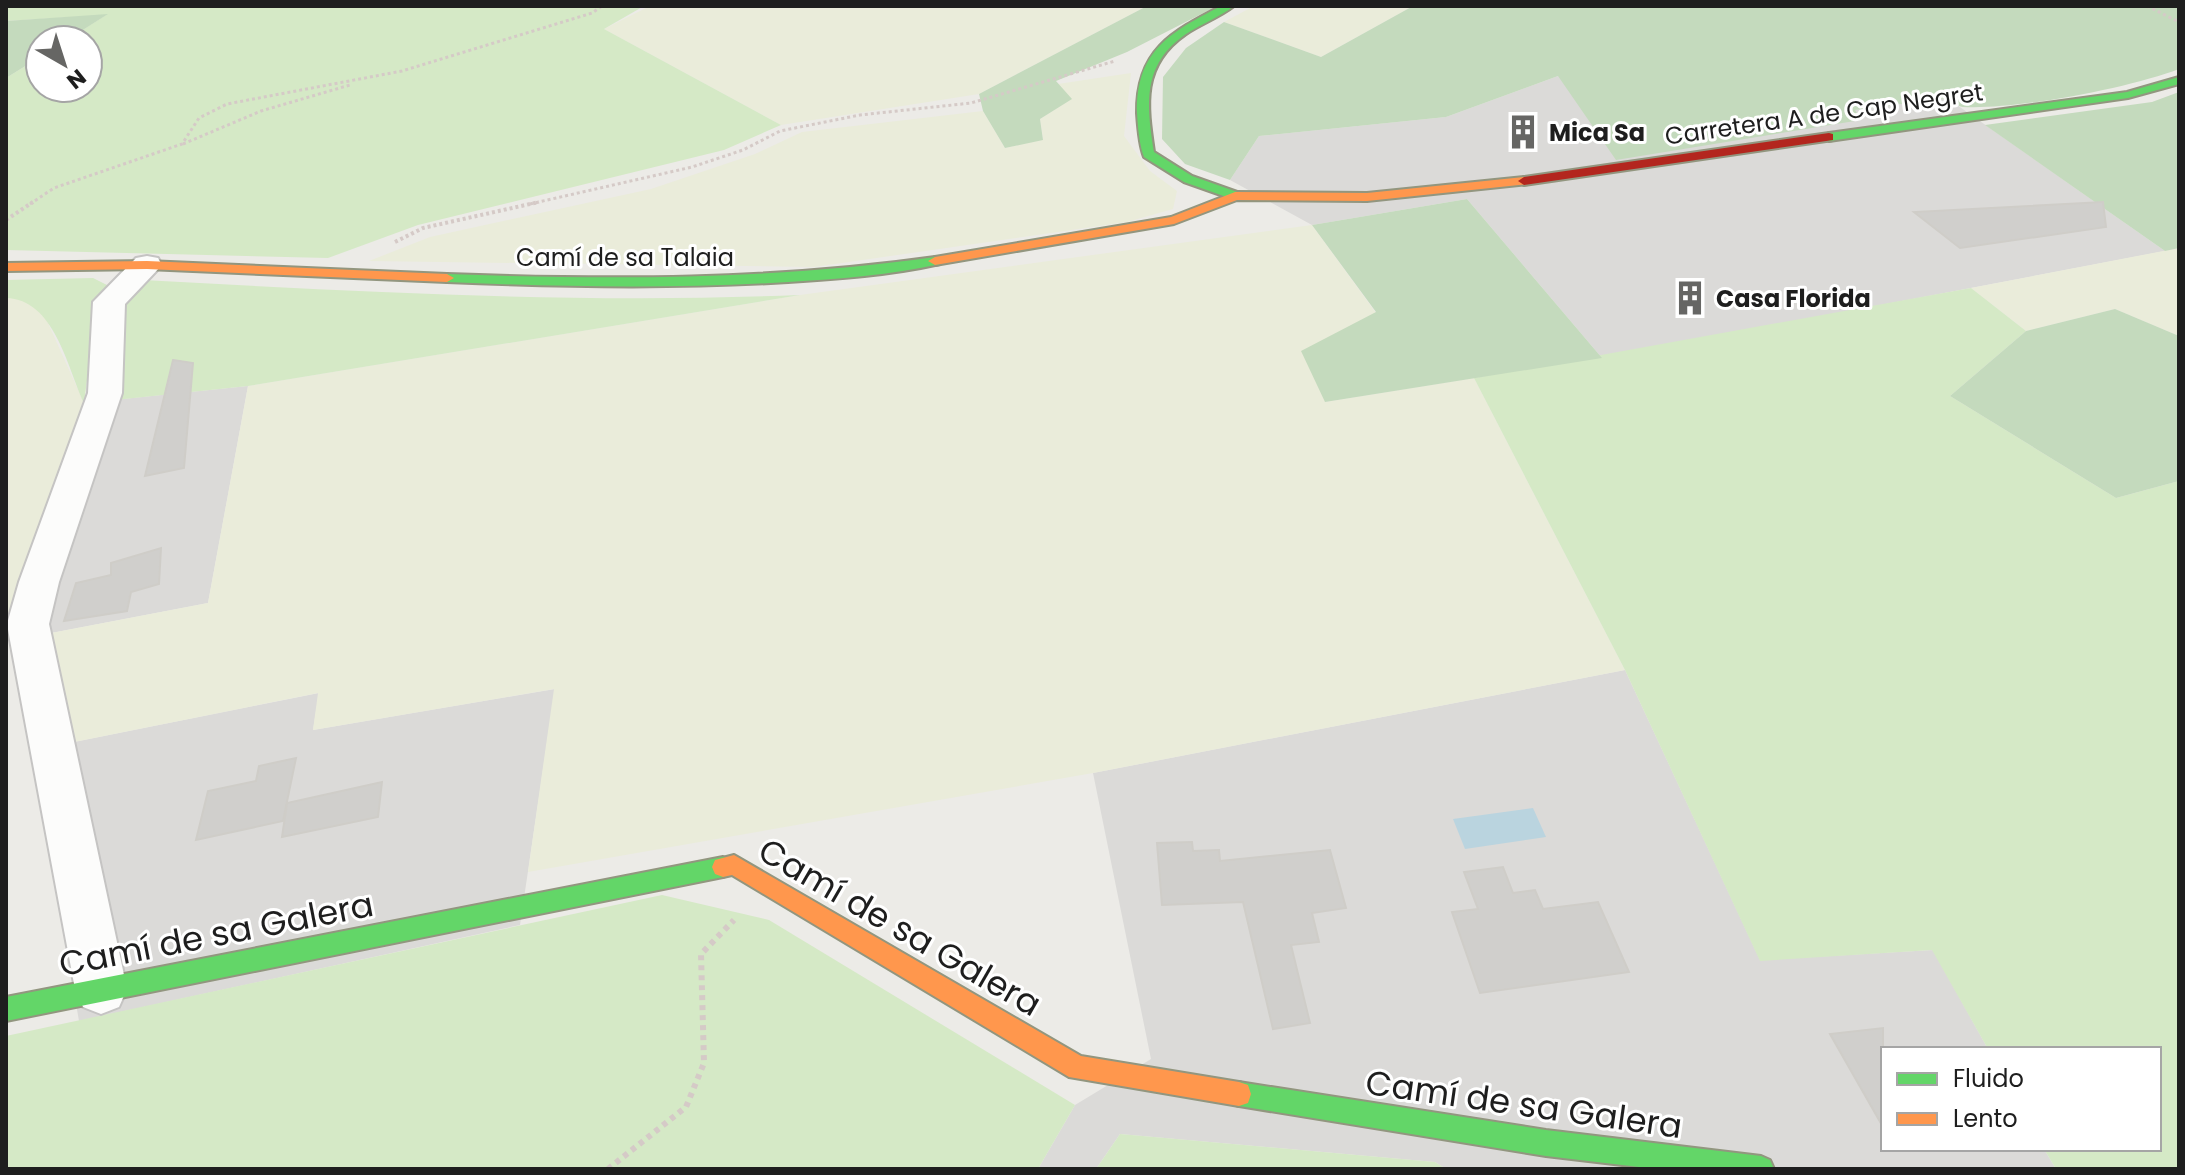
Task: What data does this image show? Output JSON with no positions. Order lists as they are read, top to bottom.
{
  "streets": {
    "street": ["Carretera A de Cap Negret", "Camí de sa Talaia", "Camí de sa Galera"]
  },
  "crossings": [
    ["Carretera A de Cap Negret", "Camí de sa Talaia"]
  ],
  "places": {
    "building": ["Mica Sa", "Casa Florida"]
  },
  "legend": ["Fluido", "Lento"],
  "north": "bottom right"
}
